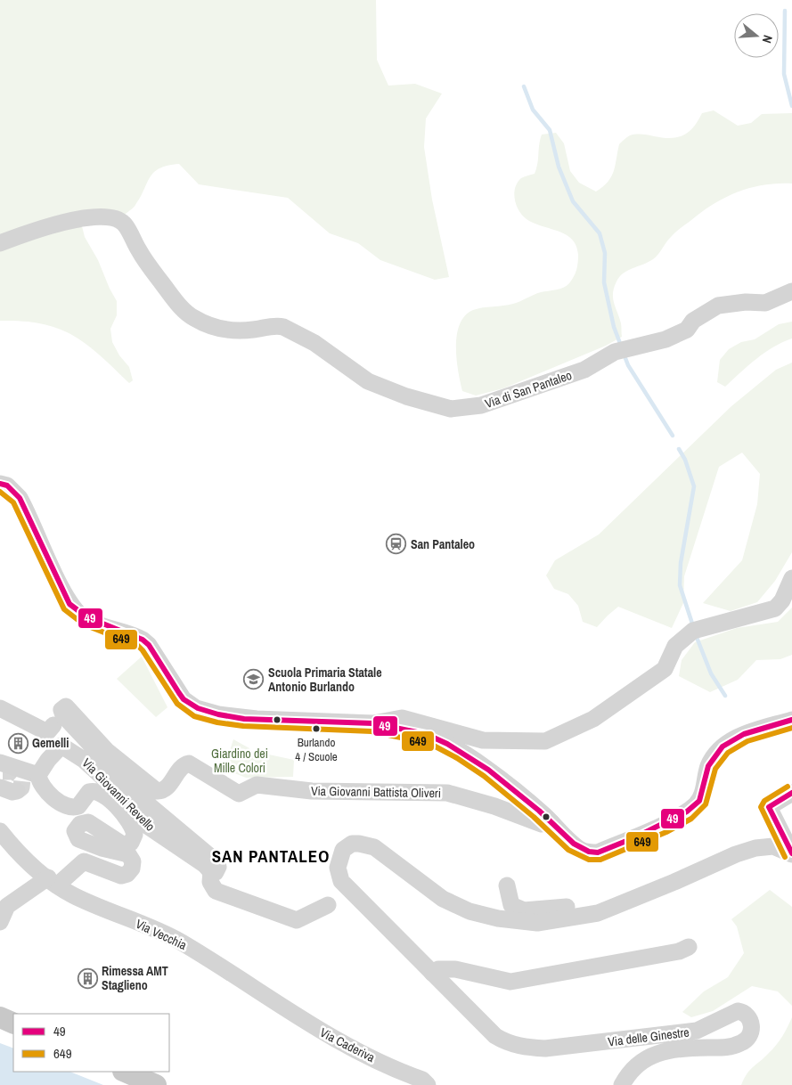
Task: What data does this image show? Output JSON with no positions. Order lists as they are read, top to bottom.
{
  "streets": {
    "street": [
      "Via di San Pantaleo",
      "Via Giovanni Battista Oliveri",
      "Via Giovanni Revello",
      "Via Vecchia",
      "Via delle Ginestre",
      "Via Caderiva"
    ]
  },
  "crossings": [
    ["Via Giovanni Battista Oliveri", "Via Giovanni Revello"],
    ["Via Giovanni Revello", "Via Vecchia"],
    ["Via Vecchia", "Via Caderiva"]
  ],
  "districts": ["SAN PANTALEO"],
  "parks": ["Giardino dei Mille Colori"],
  "places": {
    "station": ["San Pantaleo"],
    "school or university": ["Scuola Primaria Statale Antonio Burlando"],
    "other": ["Burlando 4 / Scuole"],
    "building": ["Gemelli", "Rimessa AMT Staglieno"]
  },
  "lines": ["transit line 49", "transit line 649"],
  "legend": ["49", "649"],
  "north": "right"
}
